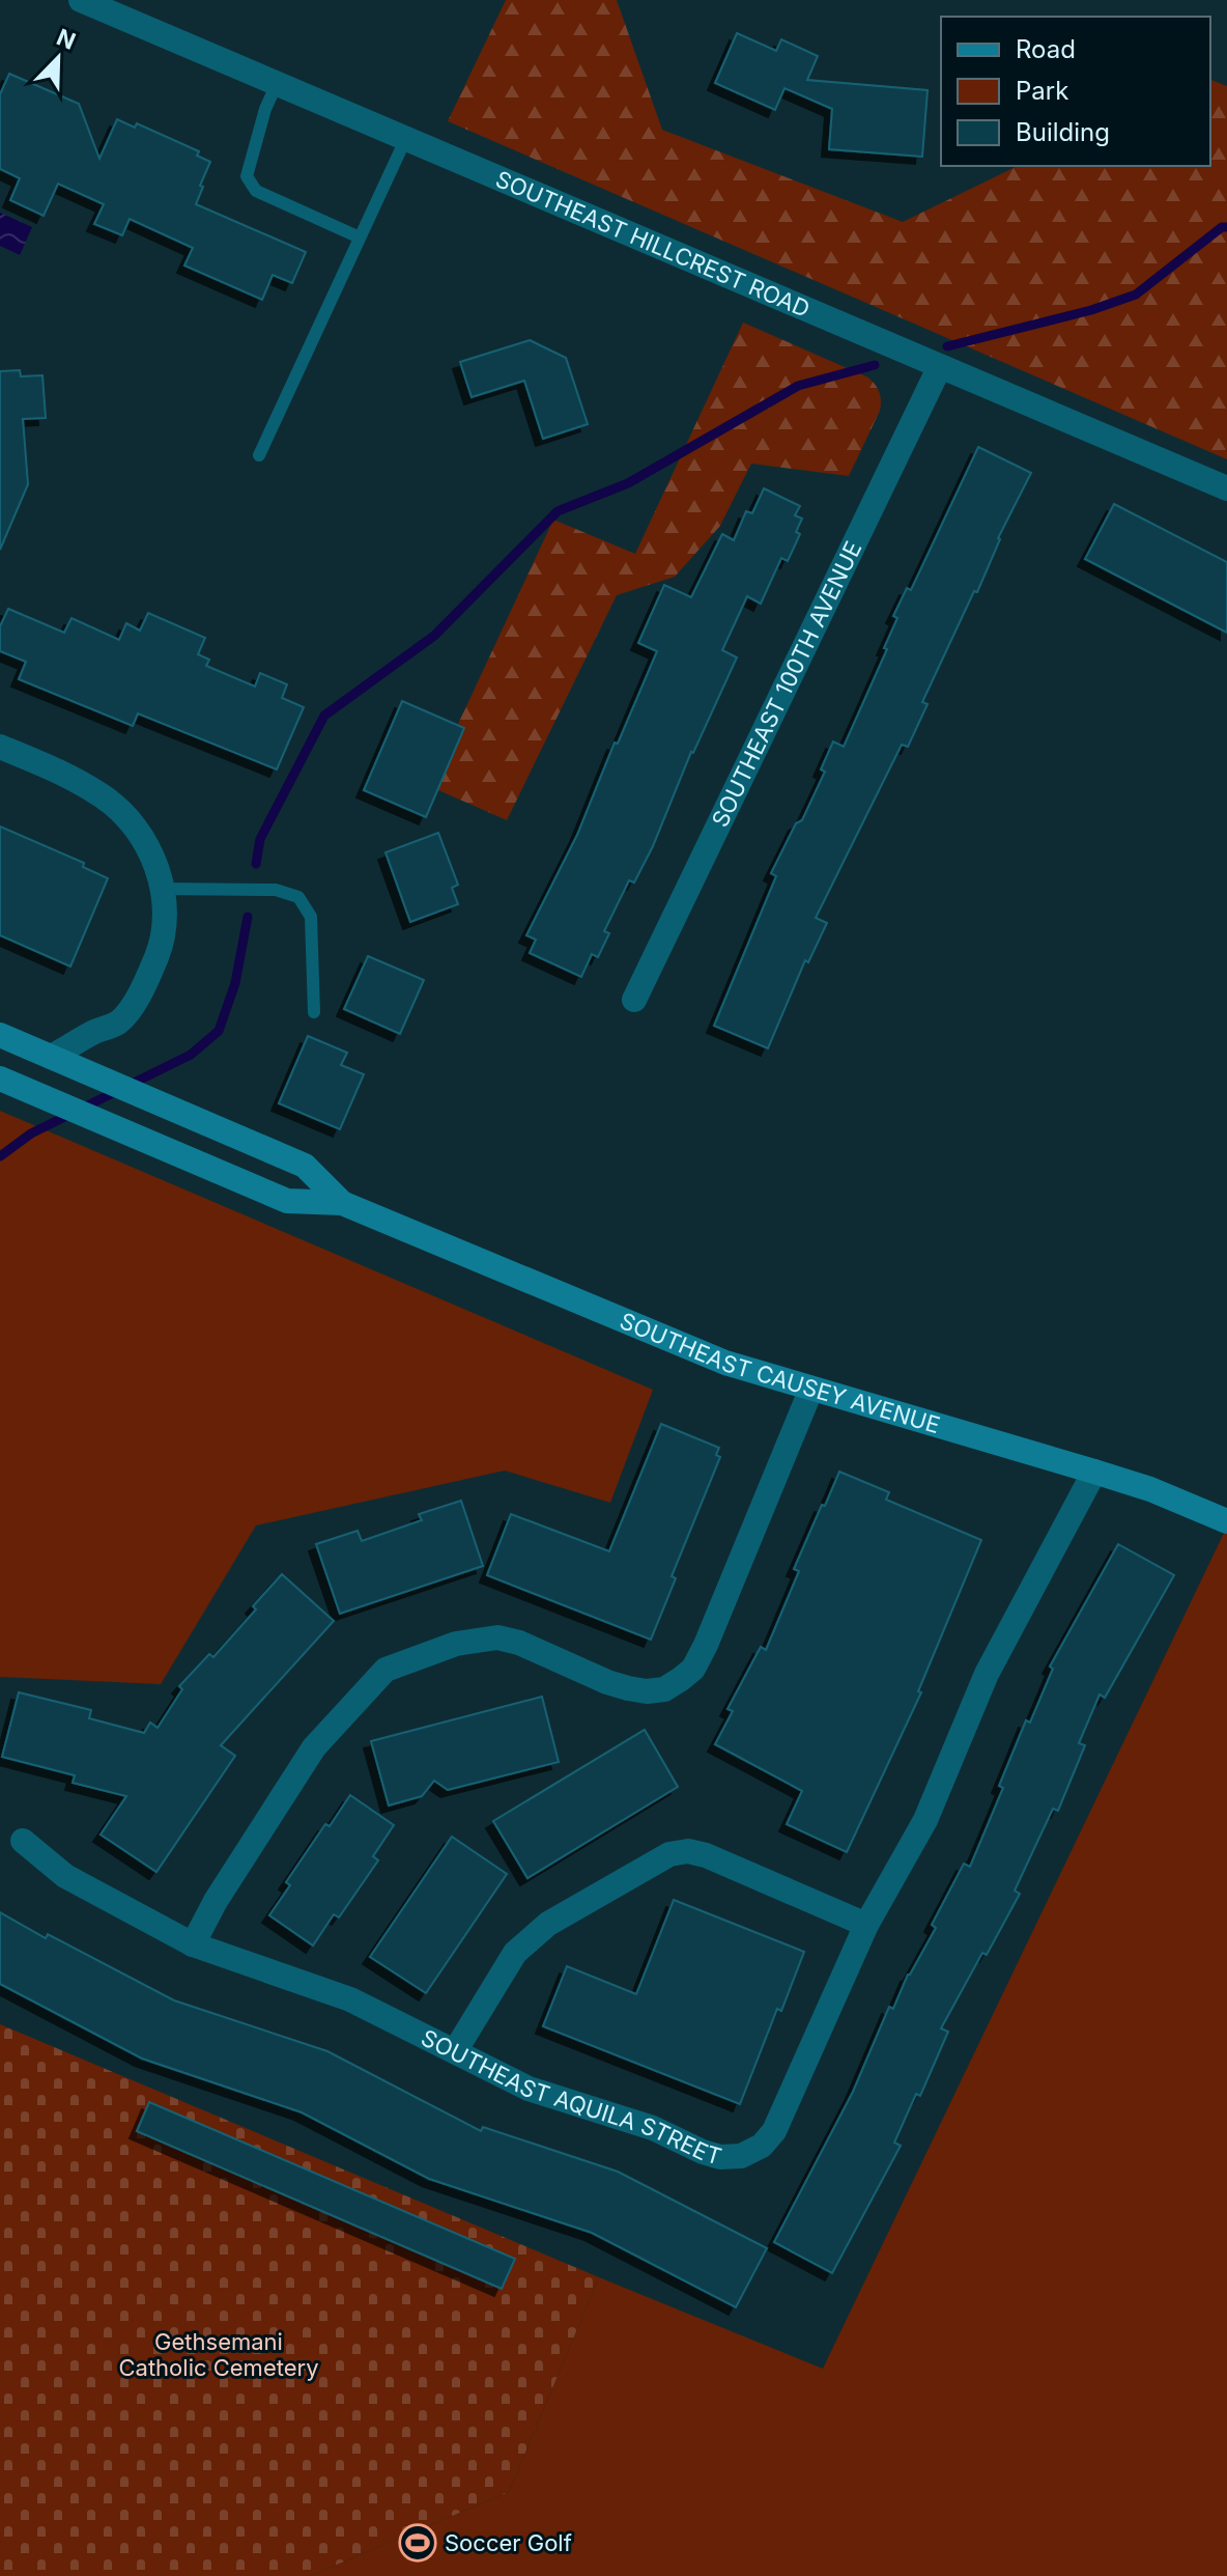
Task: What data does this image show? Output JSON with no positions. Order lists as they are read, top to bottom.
{
  "streets": {
    "street": [
      "SOUTHEAST HILLCREST ROAD",
      "SOUTHEAST 100TH AVENUE",
      "SOUTHEAST CAUSEY AVENUE",
      "SOUTHEAST AQUILA STREET"
    ]
  },
  "crossings": [
    ["SOUTHEAST HILLCREST ROAD", "SOUTHEAST 100TH AVENUE"],
    ["SOUTHEAST CAUSEY AVENUE", "SOUTHEAST AQUILA STREET"]
  ],
  "parks": ["Gethsemani Catholic Cemetery"],
  "places": {
    "sports": ["Soccer Golf"]
  },
  "legend": ["Road", "Park", "Building"],
  "north": "top right"
}
